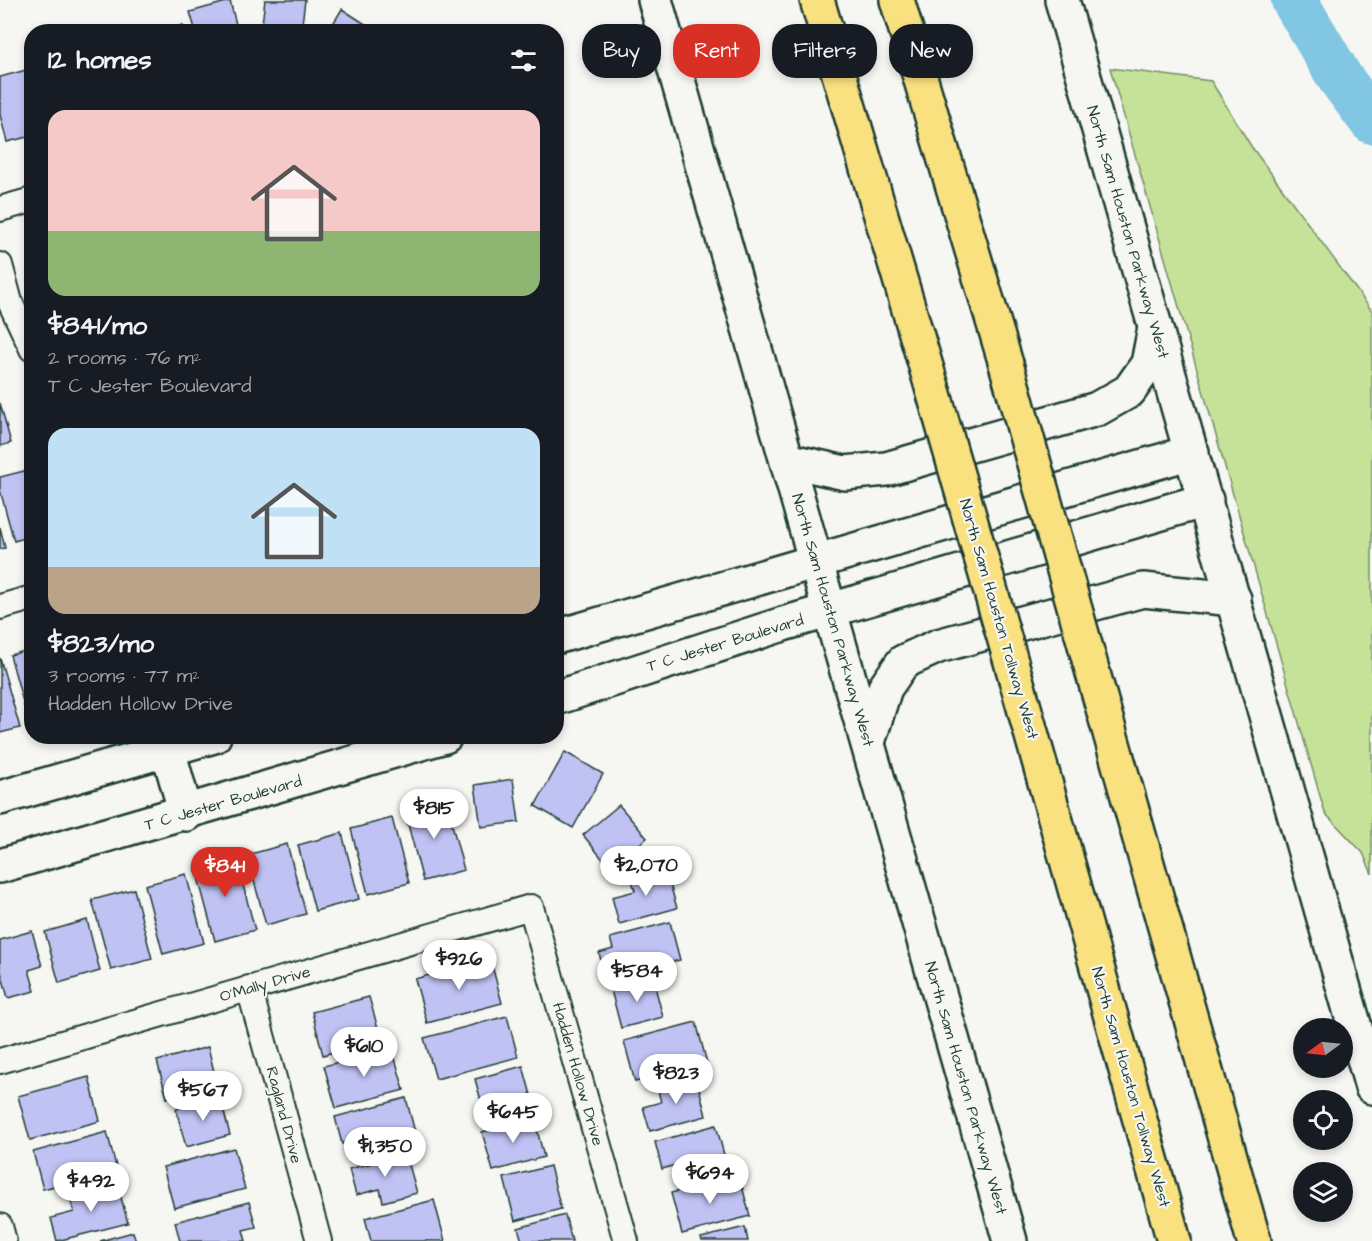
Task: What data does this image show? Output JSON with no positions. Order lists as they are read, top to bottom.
{
  "streets": {
    "highway": ["North Sam Houston Tollway West"],
    "main road": ["North Sam Houston Parkway West", "T C Jester Boulevard"],
    "street": ["O'Mally Drive", "Hadden Hollow Drive", "Ragland Drive"]
  },
  "crossings": [
    ["North Sam Houston Parkway West", "T C Jester Boulevard"],
    ["O'Mally Drive", "Hadden Hollow Drive"],
    ["O'Mally Drive", "Ragland Drive"]
  ],
  "north": "left",
  "page": {
    "chip": [
      "Buy",
      "Rent",
      "Filters",
      "New"
    ],
    "heading": "12 homes",
    "list": [
      {
        "name": "$841/mo",
        "note": "2 rooms · 76 m² · T C Jester Boulevard"
      },
      {
        "name": "$823/mo",
        "note": "3 rooms · 77 m² · Hadden Hollow Drive"
      }
    ],
    "price": [
      "$815",
      "$2,070",
      "$841",
      "$926",
      "$584",
      "$610",
      "$823",
      "$567",
      "$645",
      "$1,350",
      "$694",
      "$492"
    ]
  }
}
